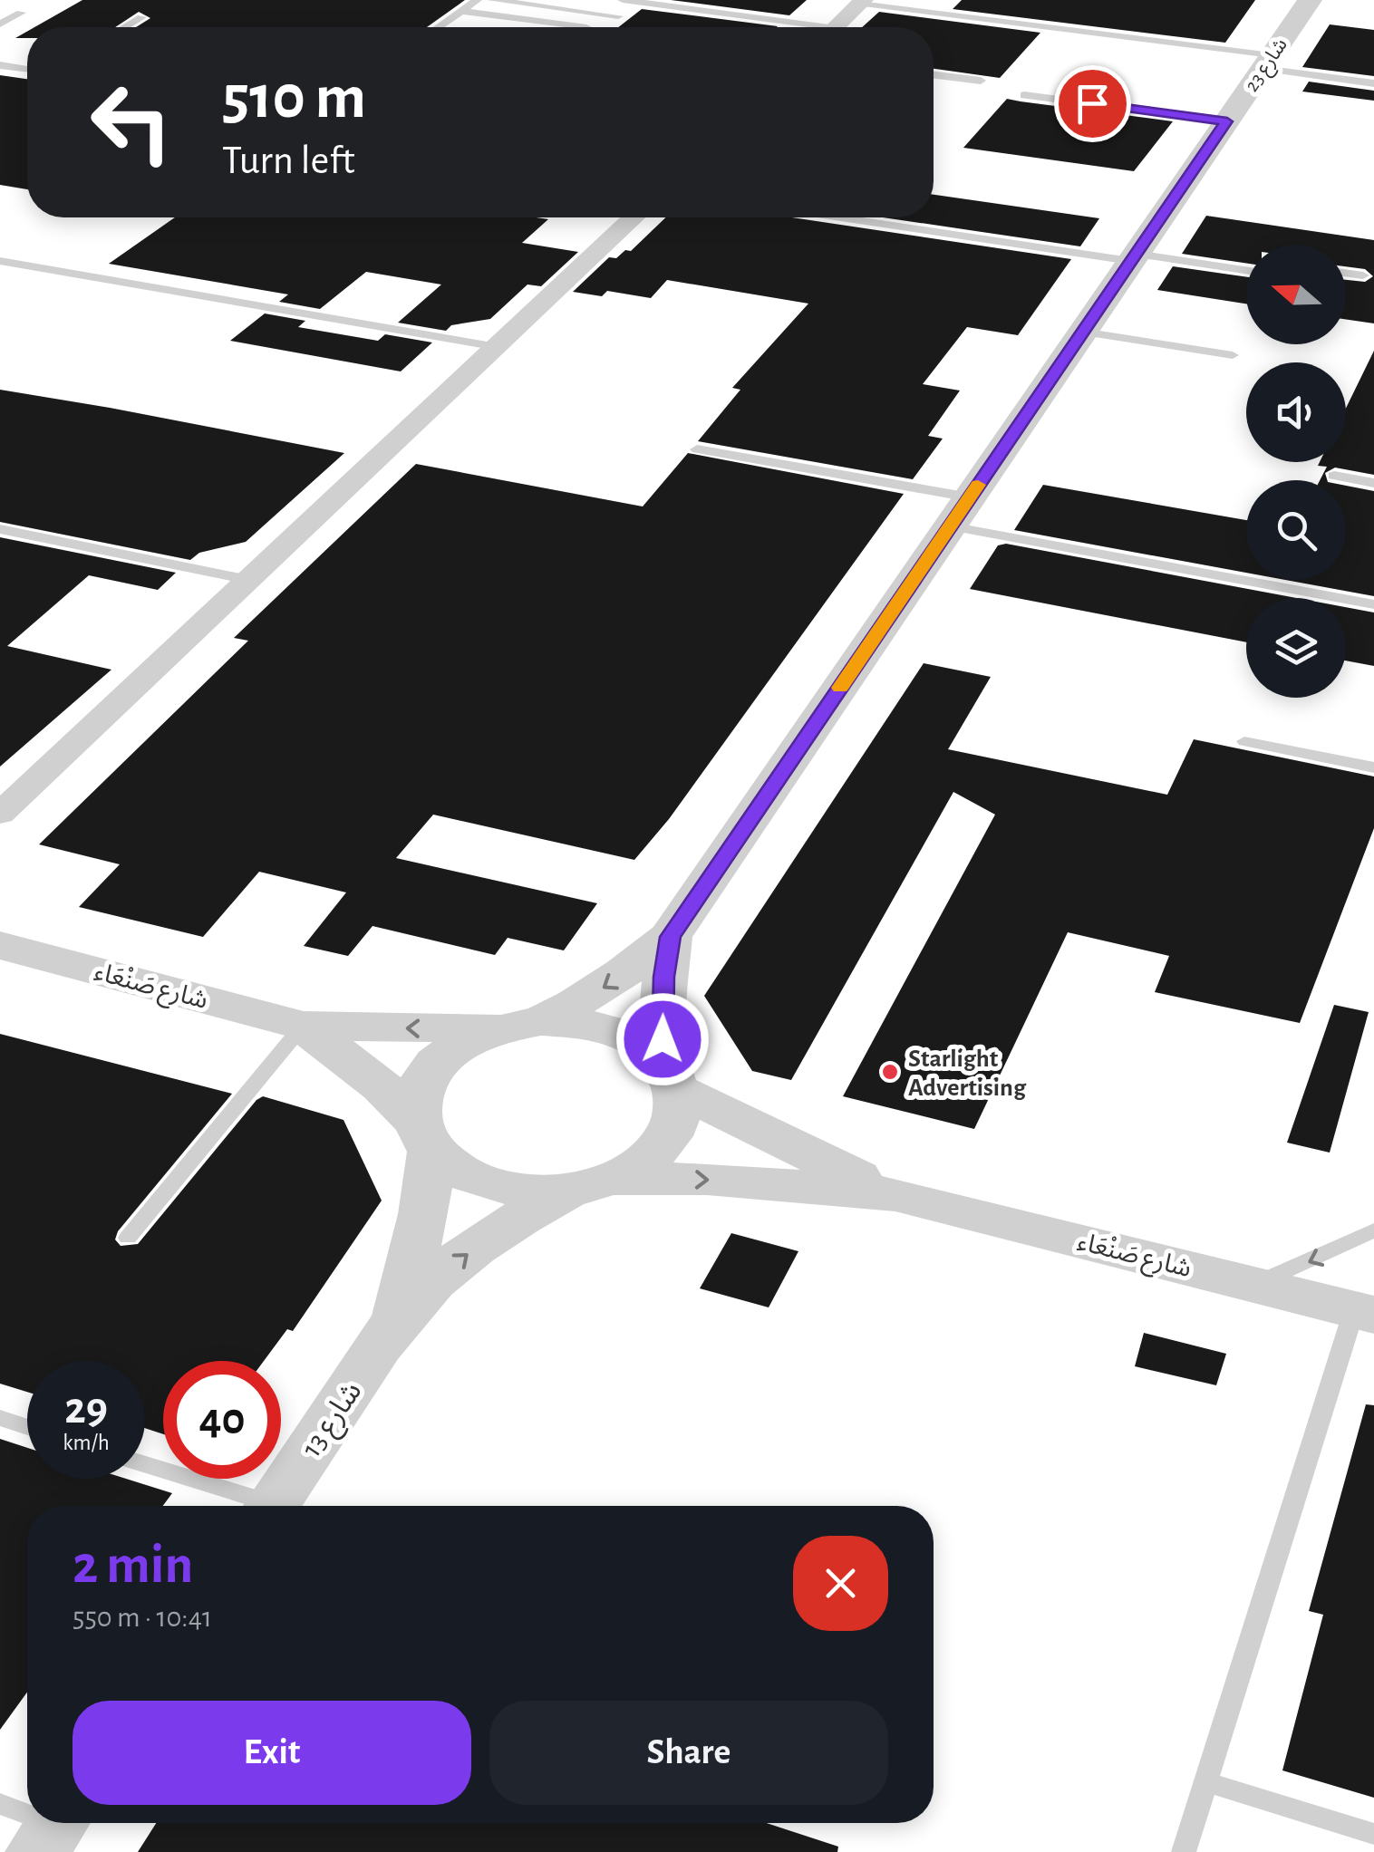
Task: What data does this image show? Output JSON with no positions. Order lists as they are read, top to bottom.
{
  "streets": {
    "street": ["شارع 23", "شارع صَنْعَاء", "شارع 13"]
  },
  "crossings": [
    ["شارع 23", "شارع صَنْعَاء"],
    ["شارع 23", "شارع 13"],
    ["شارع صَنْعَاء", "شارع 13"]
  ],
  "one_way": ["شارع 13"],
  "places": ["Starlight Advertising"],
  "north": "left",
  "page": {
    "turn": ["510 m", "Turn left"],
    "speed": "29 km/h",
    "limit": "40",
    "heading": ["2 min", "550 m · 10:41"],
    "buttons": ["Exit", "Share"]
  }
}
